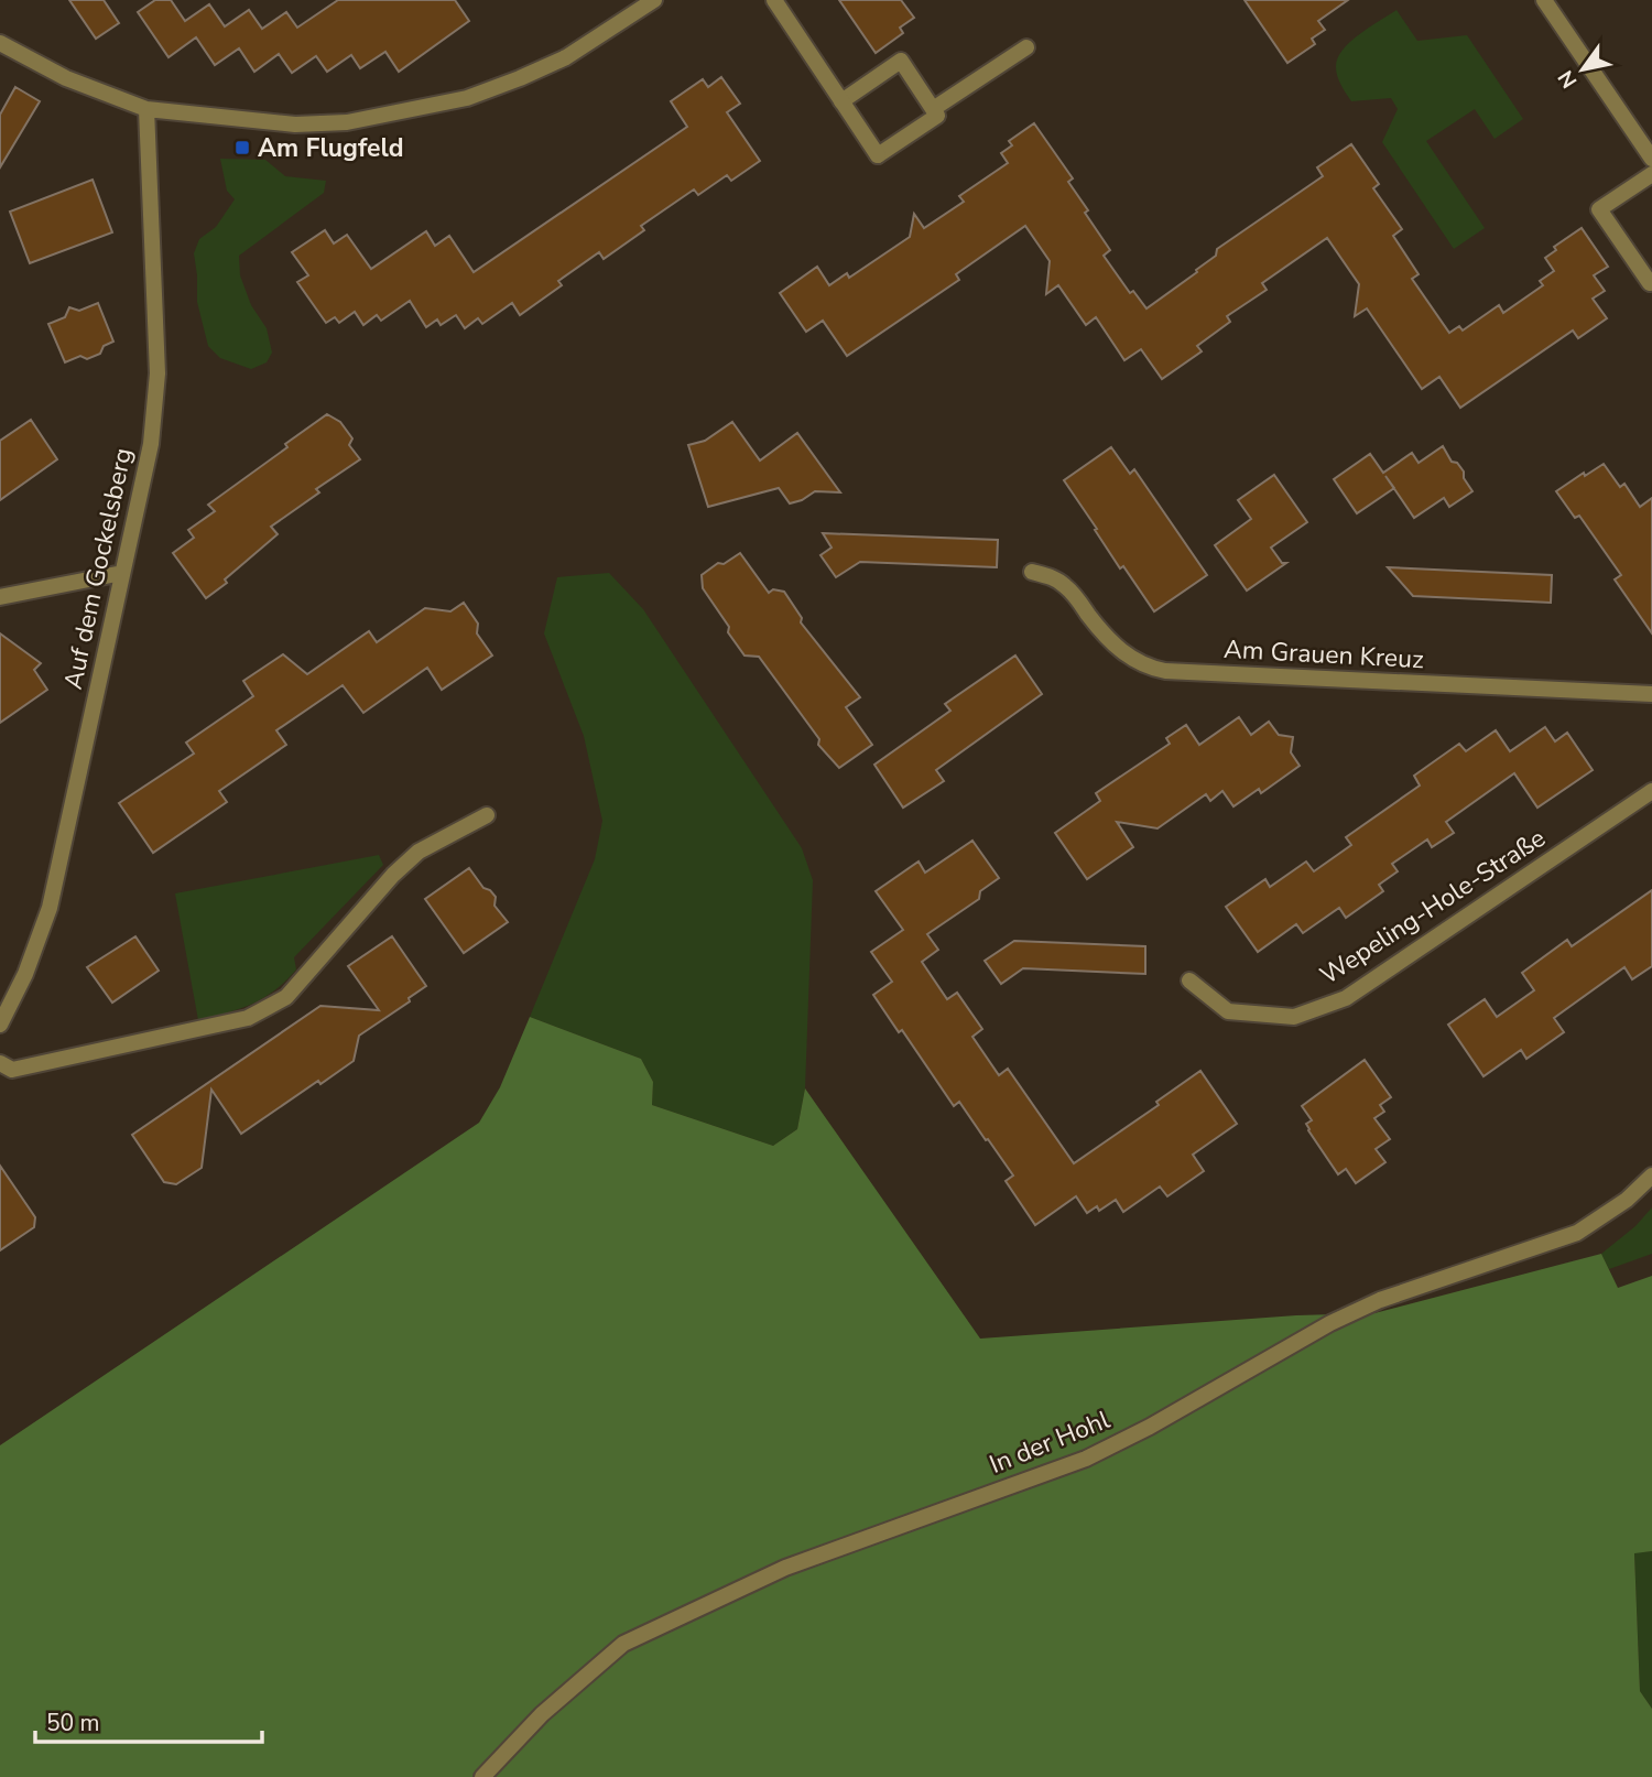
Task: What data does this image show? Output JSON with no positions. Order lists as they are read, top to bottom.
{
  "streets": {
    "street": [
      "Auf dem Gockelsberg",
      "Am Grauen Kreuz",
      "Wepeling-Hole-Straße",
      "In der Hohl"
    ]
  },
  "places": {
    "transit": ["Am Flugfeld"]
  },
  "scale_bar": "50 m",
  "north": "bottom left"
}
